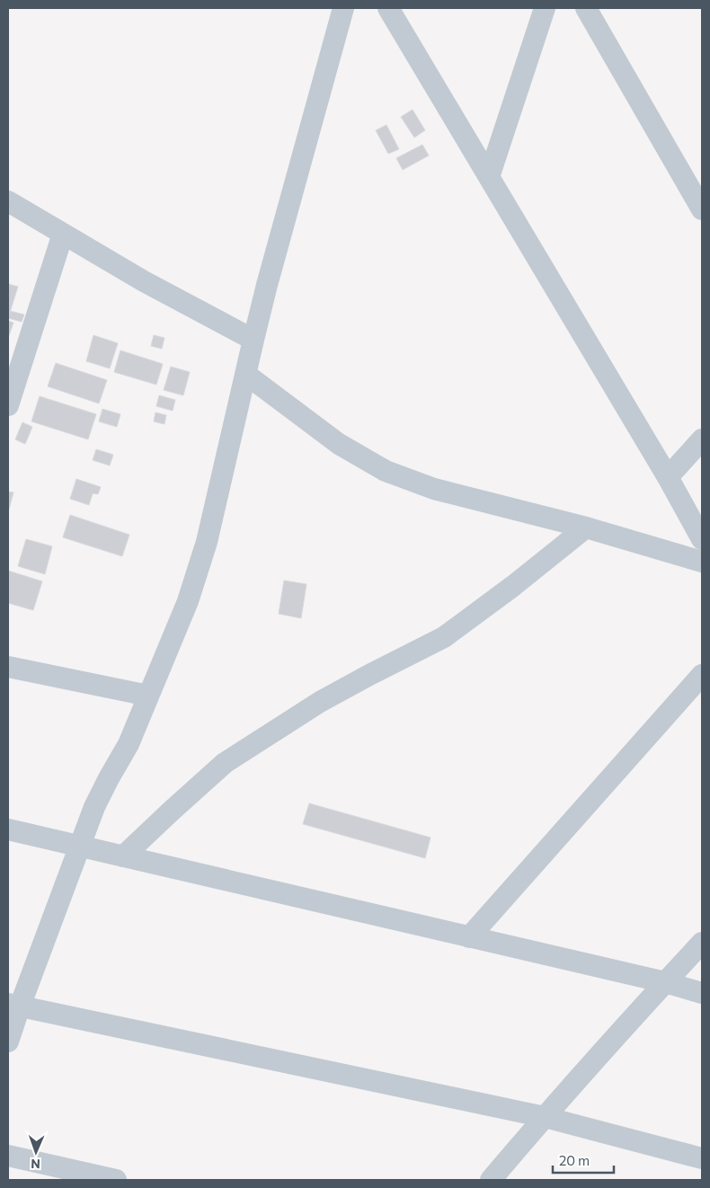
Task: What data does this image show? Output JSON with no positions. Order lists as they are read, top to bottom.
{
  "scale_bar": "20 m",
  "north": "bottom"
}
